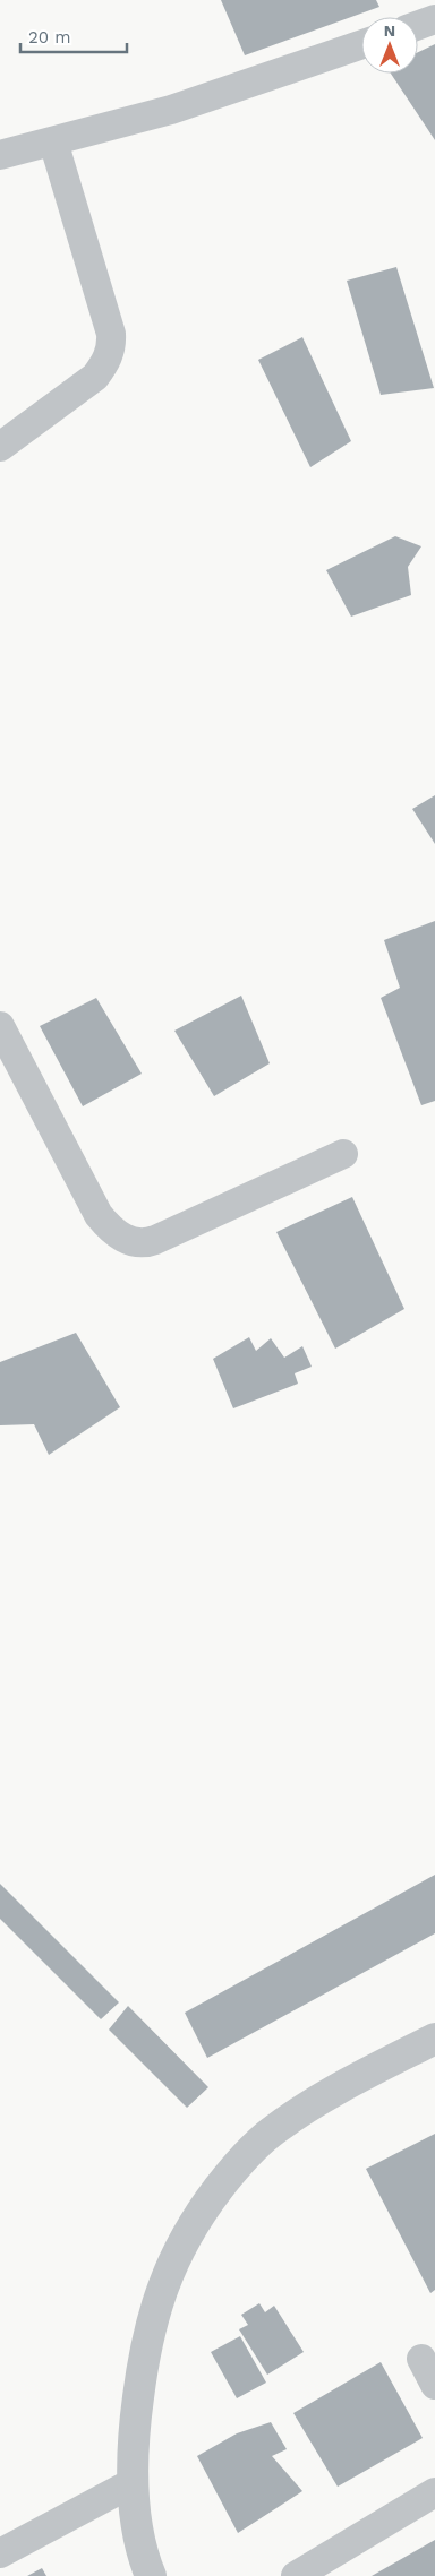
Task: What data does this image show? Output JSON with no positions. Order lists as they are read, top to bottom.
{
  "scale_bar": "20 m",
  "north": "top"
}
